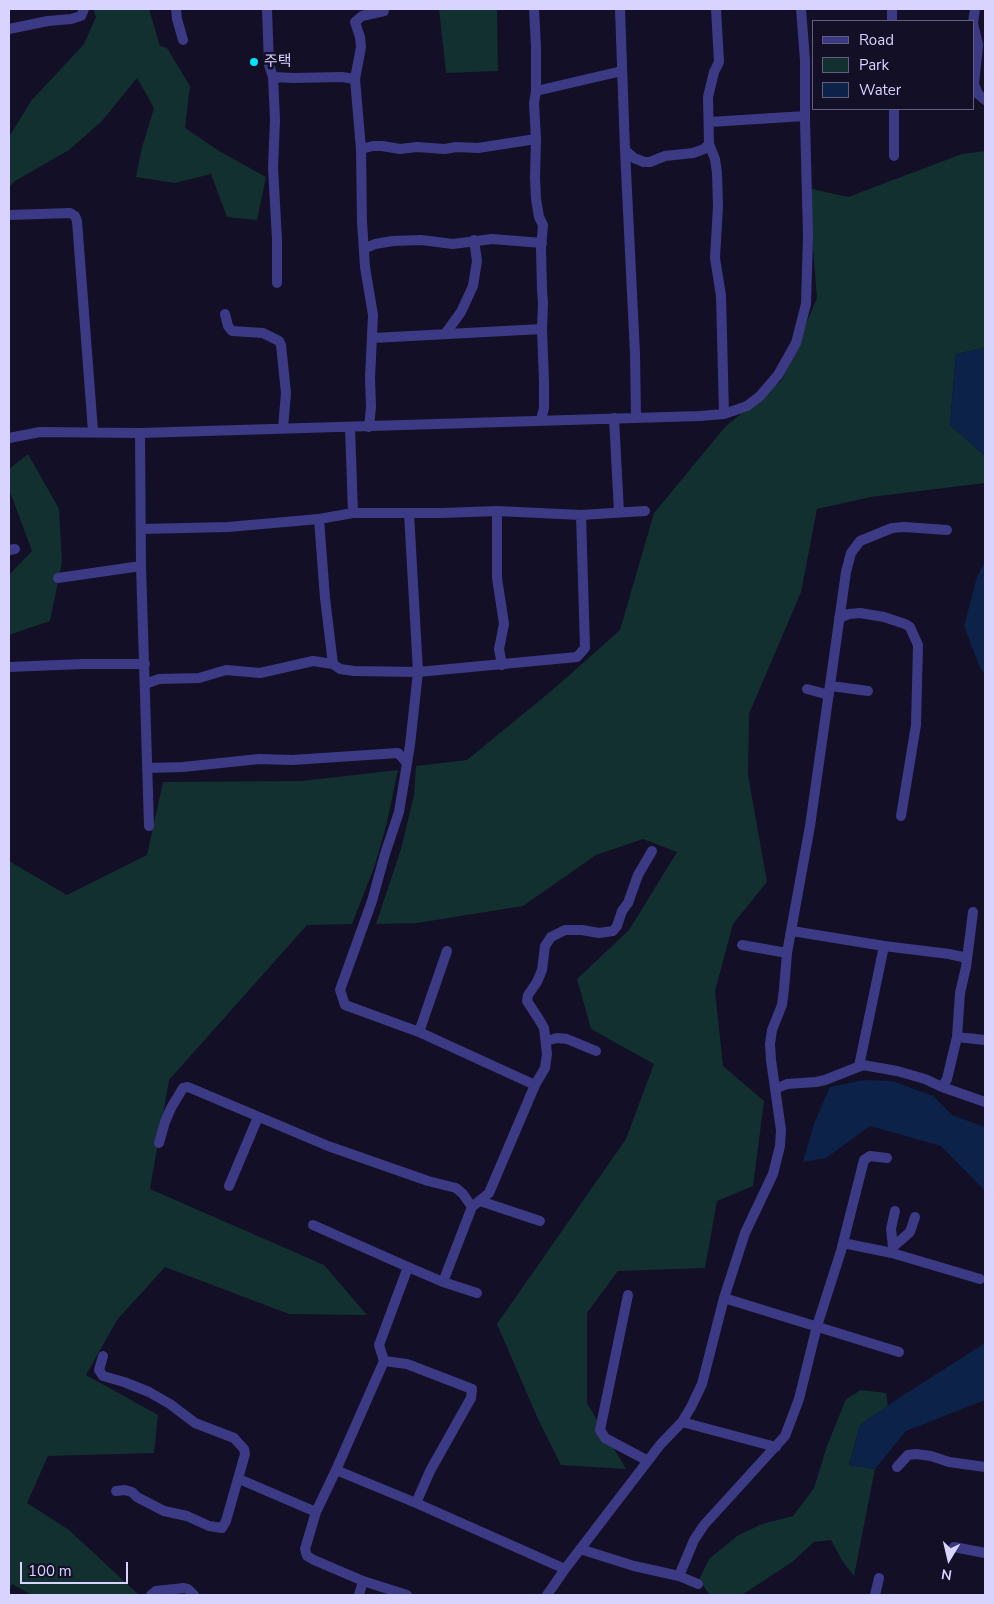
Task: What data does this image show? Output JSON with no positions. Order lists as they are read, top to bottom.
{
  "places": ["주택"],
  "legend": ["Road", "Park", "Water"],
  "scale_bar": "100 m",
  "north": "bottom"
}
